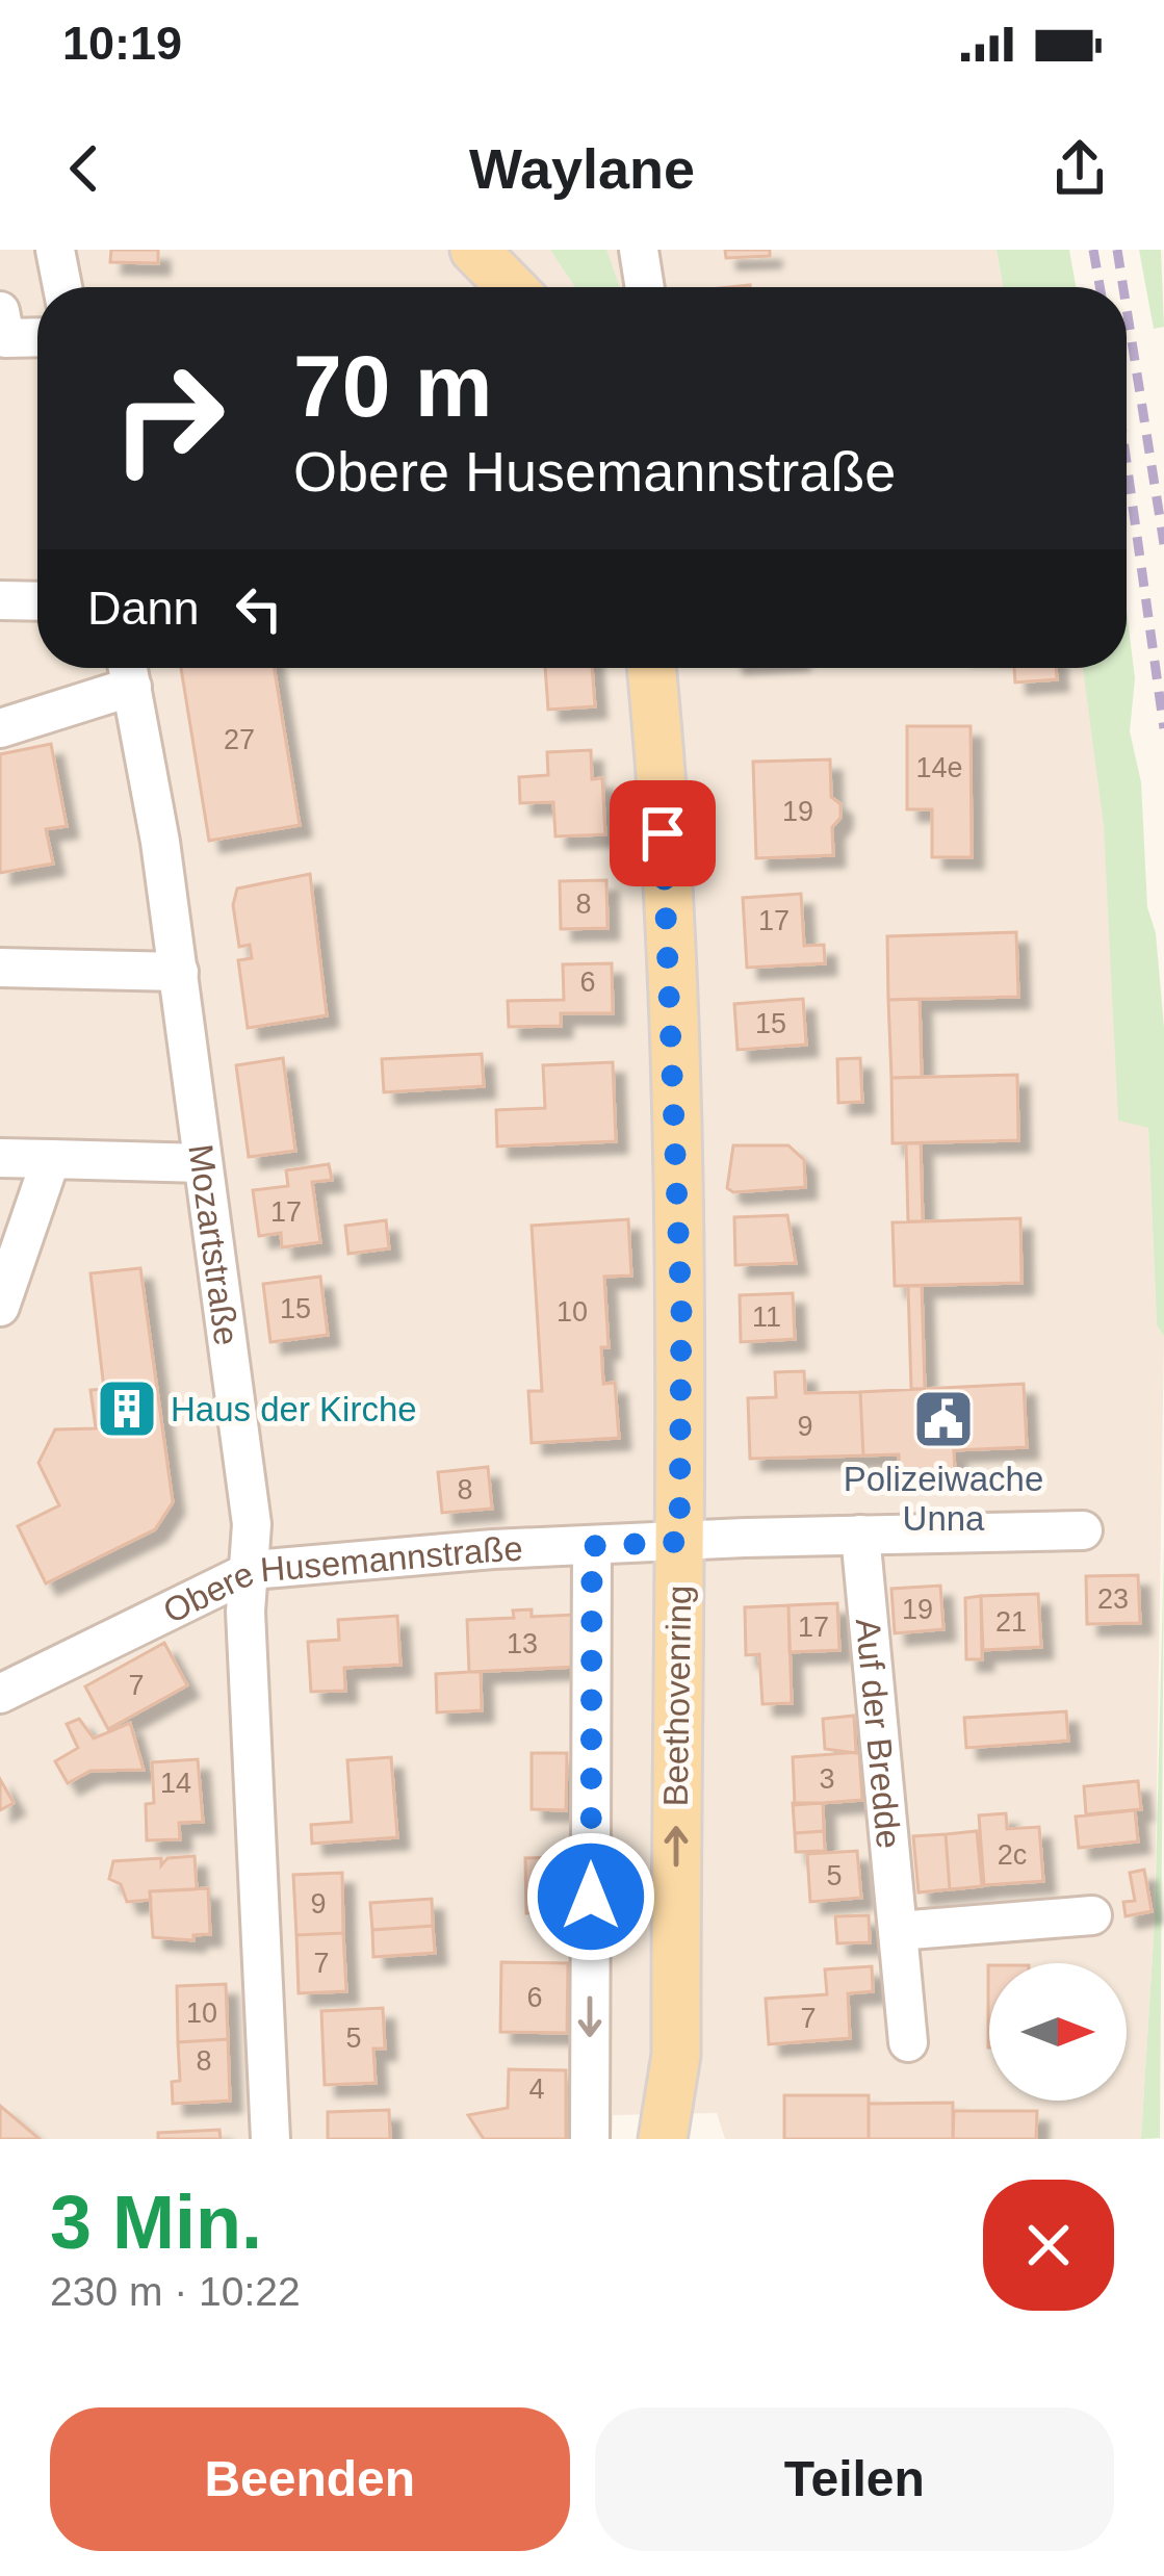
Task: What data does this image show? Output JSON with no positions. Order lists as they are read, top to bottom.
{
  "streets": {
    "main road": ["Beethovenring"],
    "street": ["Mozartstraße", "Obere Husemannstraße", "Auf der Bredde"]
  },
  "crossings": [
    ["Mozartstraße", "Obere Husemannstraße"],
    ["Obere Husemannstraße", "Beethovenring"],
    ["Obere Husemannstraße", "Auf der Bredde"]
  ],
  "places": {
    "building": ["Haus der Kirche"],
    "public building": ["Polizeiwache Unna"]
  },
  "house_numbers": [
    "27",
    "14e",
    "19",
    "8",
    "17",
    "6",
    "15",
    "17",
    "15",
    "10",
    "11",
    "9",
    "8",
    "23",
    "19",
    "21",
    "17",
    "13",
    "7",
    "3",
    "14",
    "2c",
    "5",
    "9",
    "7",
    "6",
    "10",
    "7",
    "5",
    "8",
    "4"
  ],
  "north": "right",
  "page": {
    "status": "10:19",
    "header": "Waylane",
    "turn": ["70 m", "Obere Husemannstraße"],
    "then": "Dann",
    "heading": ["3 Min.", "230 m · 10:22"],
    "buttons": ["Beenden", "Teilen"]
  }
}
